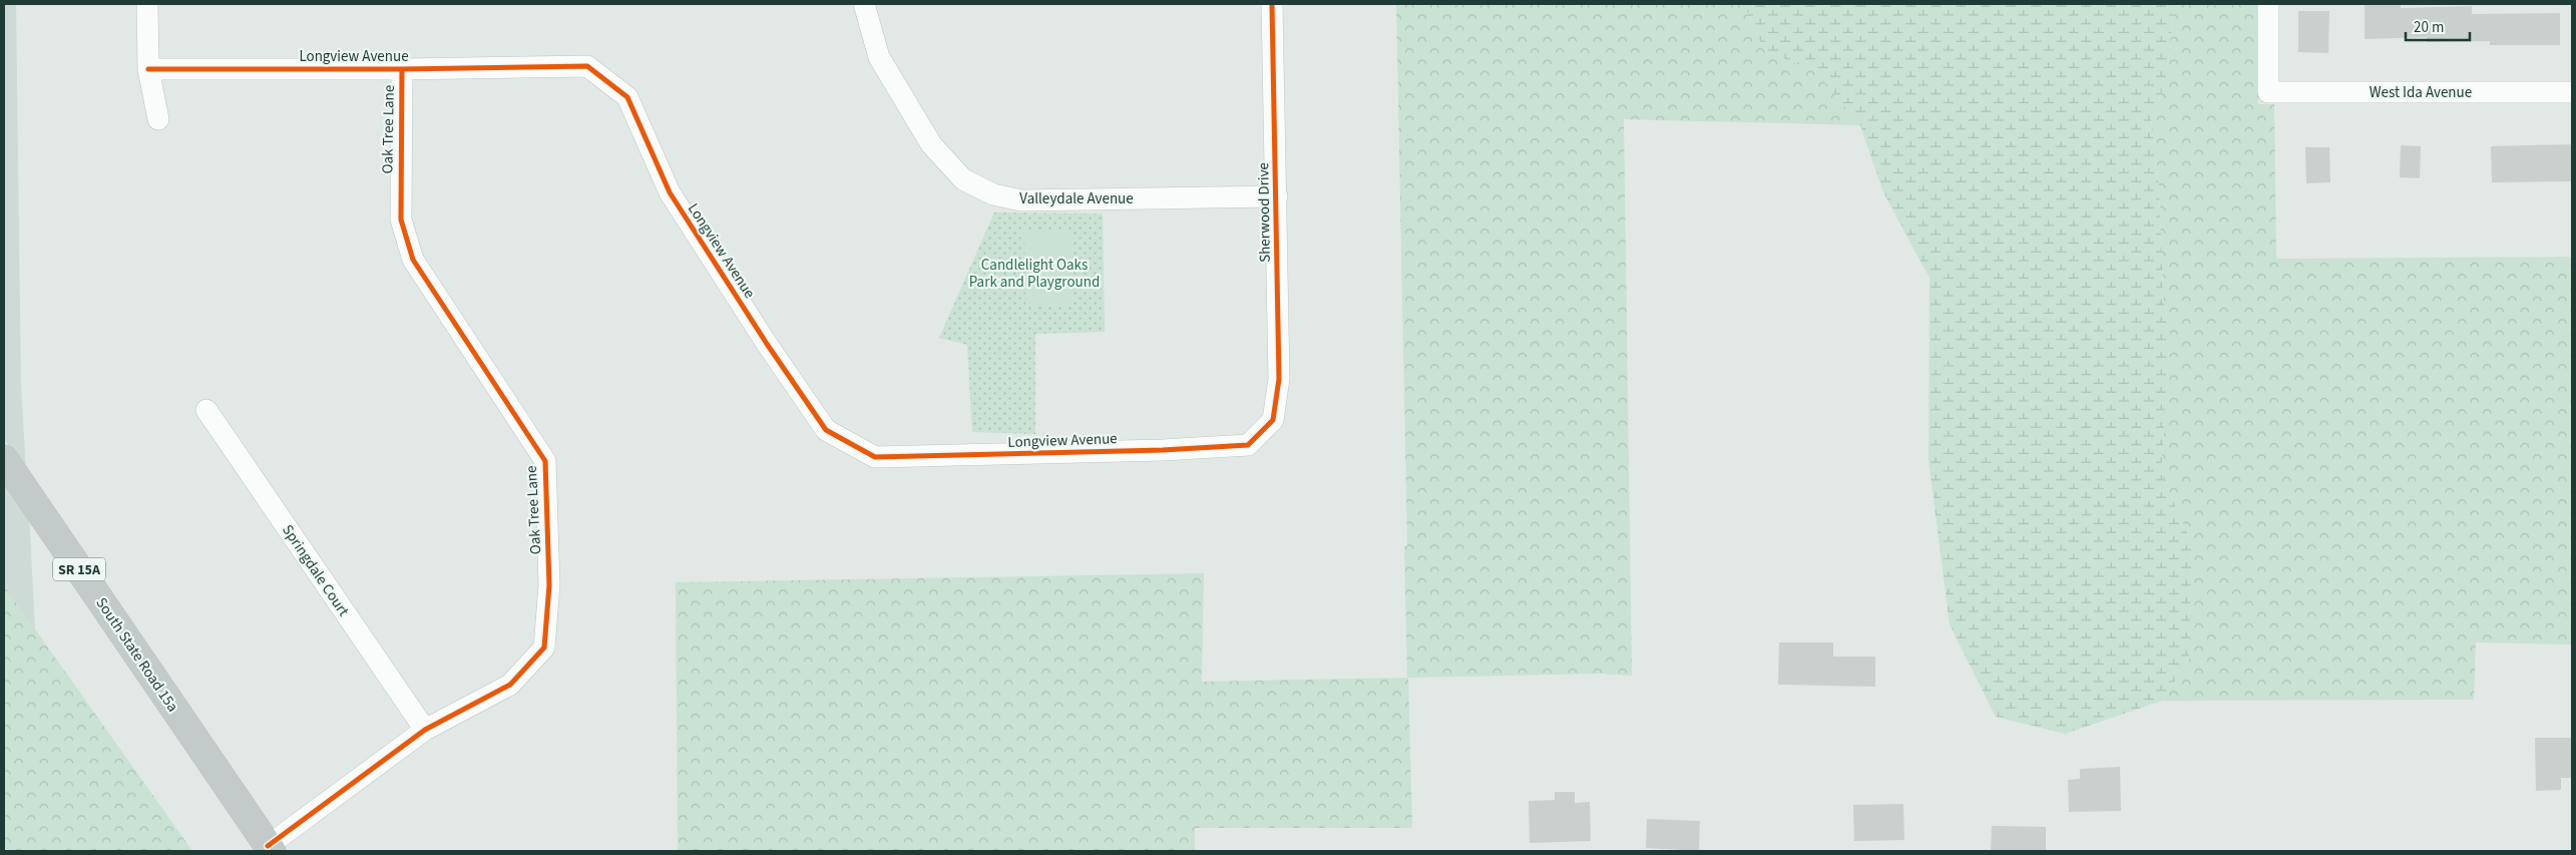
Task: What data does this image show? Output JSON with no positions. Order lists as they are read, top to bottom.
{
  "streets": {
    "highway": ["SR 15A", "South State Road 15a"],
    "street": [
      "Longview Avenue",
      "West Ida Avenue",
      "Oak Tree Lane",
      "Valleydale Avenue",
      "Sherwood Drive",
      "Springdale Court"
    ]
  },
  "crossings": [
    ["Longview Avenue", "Oak Tree Lane"],
    ["Longview Avenue", "Sherwood Drive"],
    ["Oak Tree Lane", "Springdale Court"],
    ["Oak Tree Lane", "South State Road 15a"],
    ["Valleydale Avenue", "Sherwood Drive"]
  ],
  "parks": ["Candlelight Oaks Park and Playground"],
  "scale_bar": "20 m"
}
